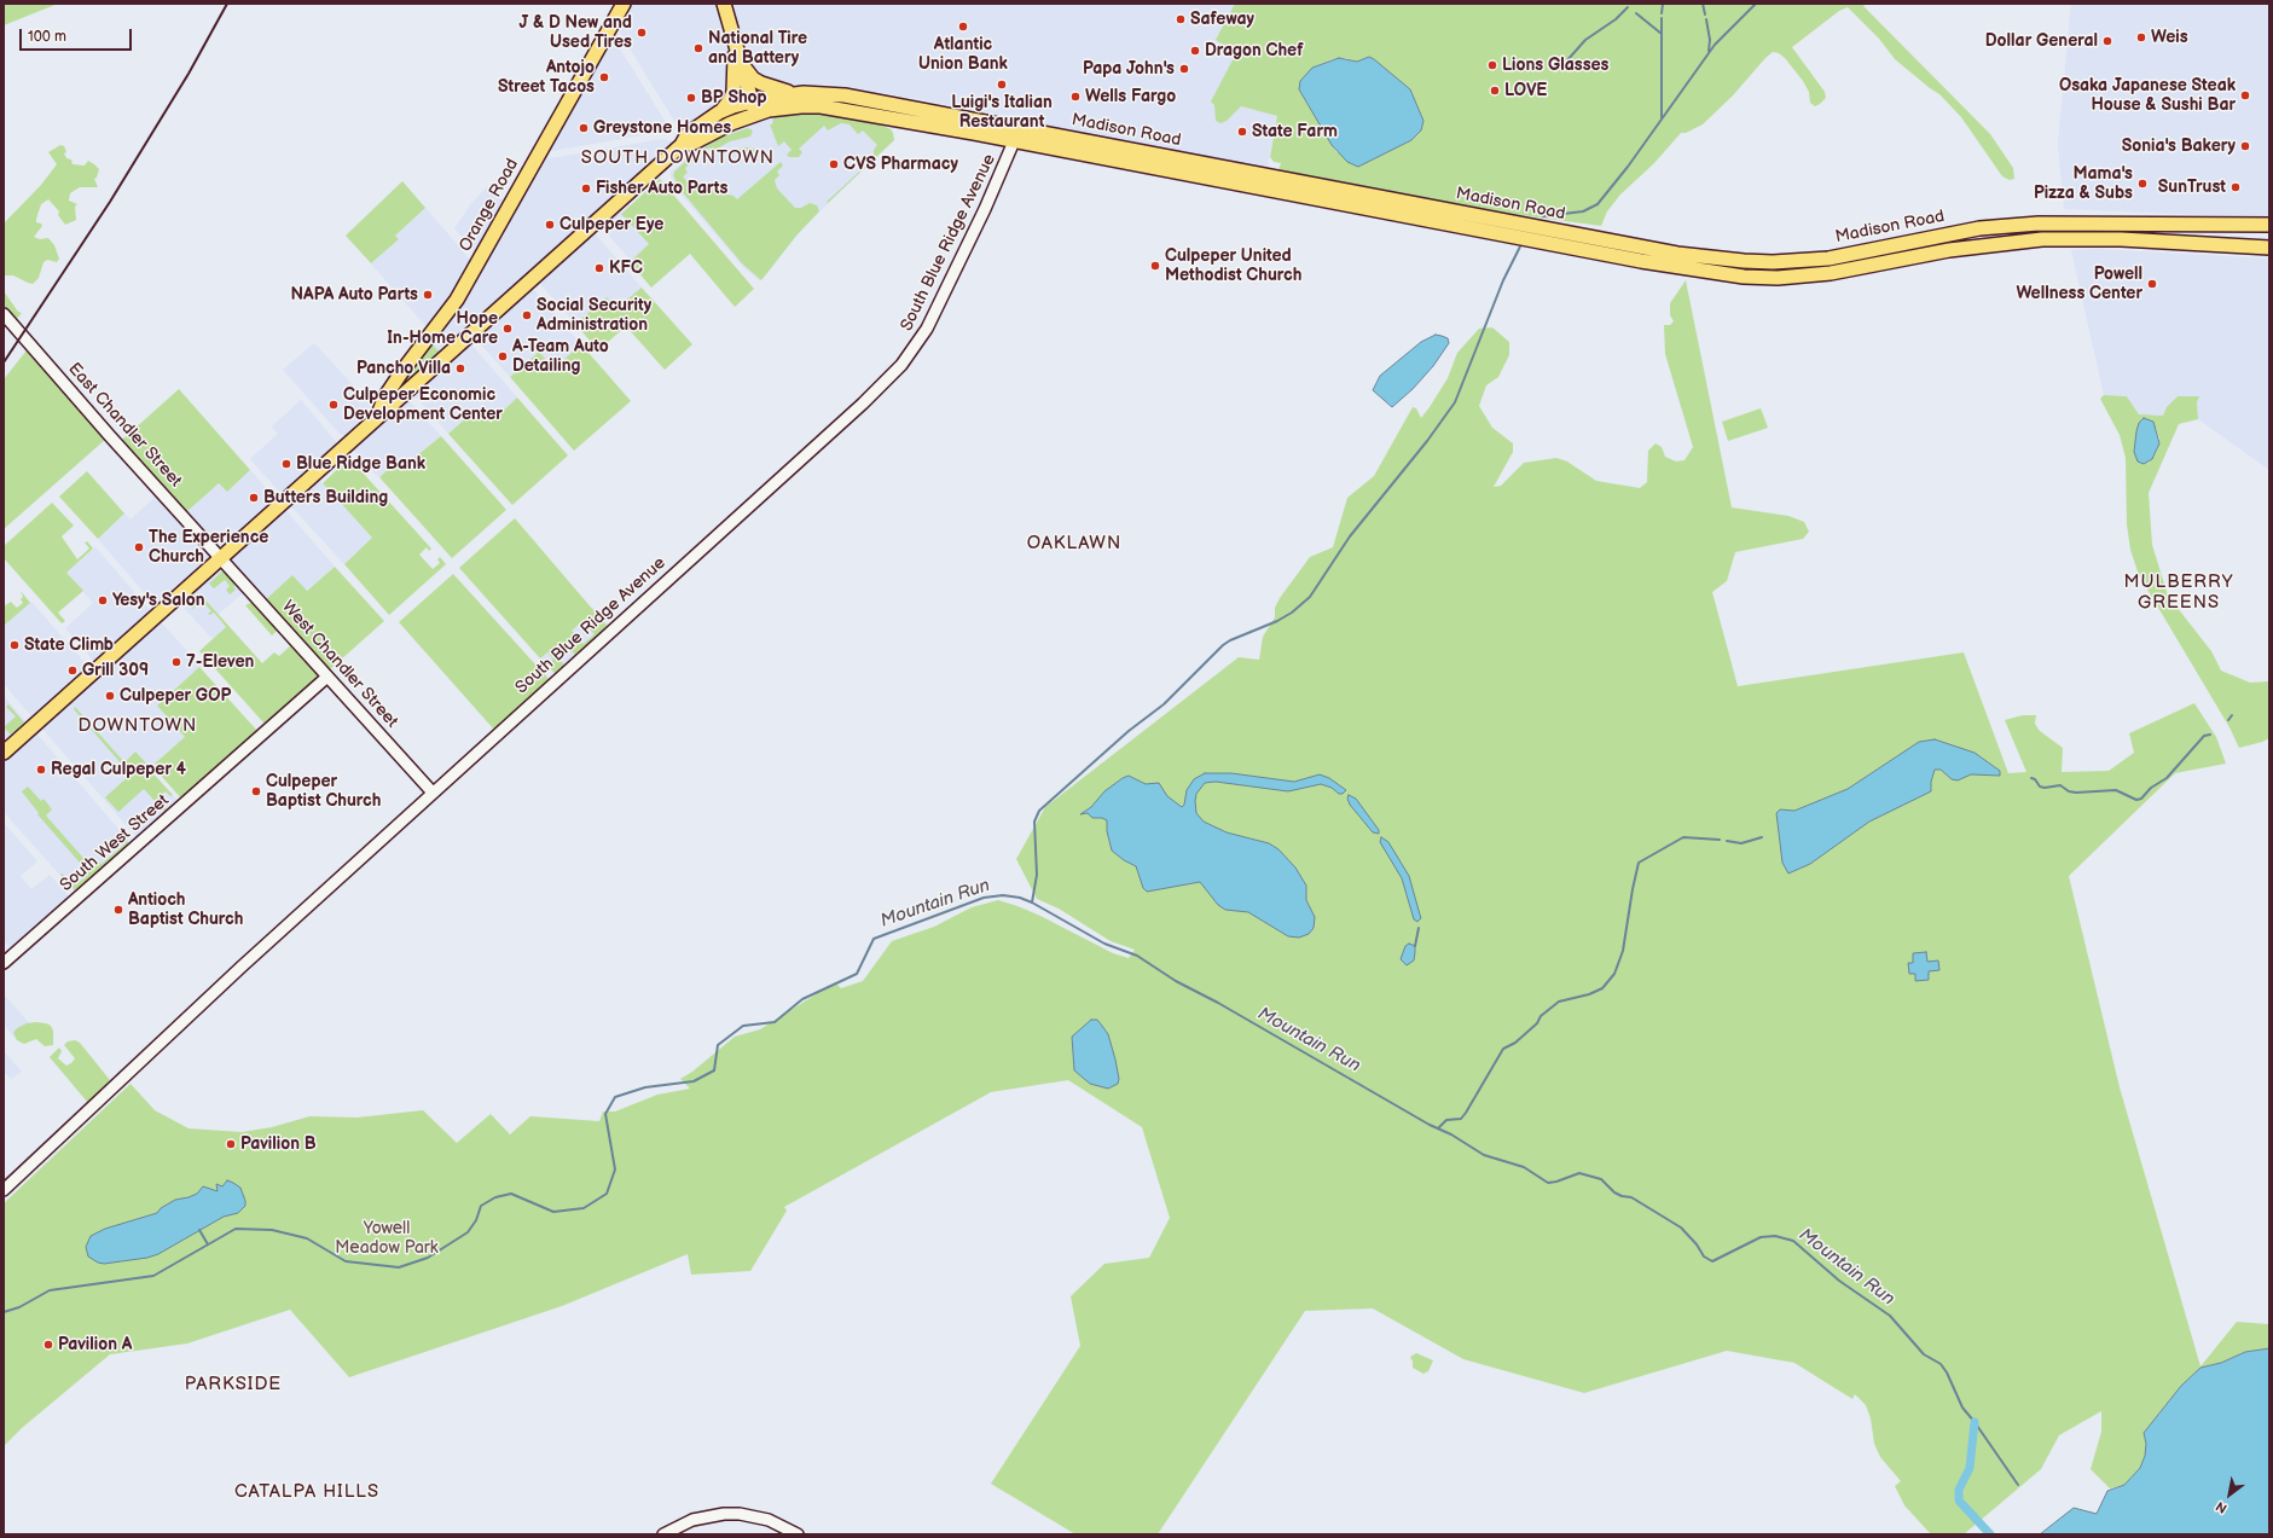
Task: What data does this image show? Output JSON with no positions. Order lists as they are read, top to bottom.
{
  "streets": {
    "main road": ["Madison Road", "Orange Road"],
    "street": [
      "South Blue Ridge Avenue",
      "East Chandler Street",
      "West Chandler Street",
      "South West Street"
    ]
  },
  "crossings": [
    ["Madison Road", "South Blue Ridge Avenue"],
    ["South Blue Ridge Avenue", "West Chandler Street"],
    ["East Chandler Street", "West Chandler Street"],
    ["West Chandler Street", "South West Street"]
  ],
  "districts": [
    "SOUTH DOWNTOWN",
    "OAKLAWN",
    "MULBERRY GREENS",
    "DOWNTOWN",
    "PARKSIDE",
    "CATALPA HILLS"
  ],
  "water": ["Mountain Run"],
  "parks": ["Yowell Meadow Park"],
  "places": [
    "Safeway",
    "Atlantic Union Bank",
    "J & D New and Used Tires",
    "Weis",
    "Dollar General",
    "National Tire and Battery",
    "Dragon Chef",
    "Lions Glasses",
    "Papa John's",
    "Antojo Street Tacos",
    "Luigi's Italian Restaurant",
    "LOVE",
    "Osaka Japanese Steak House & Sushi Bar",
    "Wells Fargo",
    "BP Shop",
    "Greystone Homes",
    "State Farm",
    "Sonia's Bakery",
    "CVS Pharmacy",
    "Mama's Pizza & Subs",
    "SunTrust",
    "Fisher Auto Parts",
    "Culpeper Eye",
    "Culpeper United Methodist Church",
    "KFC",
    "Powell Wellness Center",
    "NAPA Auto Parts",
    "Social Security Administration",
    "Hope In-Home Care",
    "A-Team Auto Detailing",
    "Pancho Villa",
    "Culpeper Economic Development Center",
    "Blue Ridge Bank",
    "Butters Building",
    "The Experience Church",
    "Yesy's Salon",
    "State Climb",
    "7-Eleven",
    "Grill 309",
    "Culpeper GOP",
    "Regal Culpeper 4",
    "Culpeper Baptist Church",
    "Antioch Baptist Church",
    "Pavilion B",
    "Pavilion A"
  ],
  "scale_bar": "100 m",
  "north": "bottom left"
}
